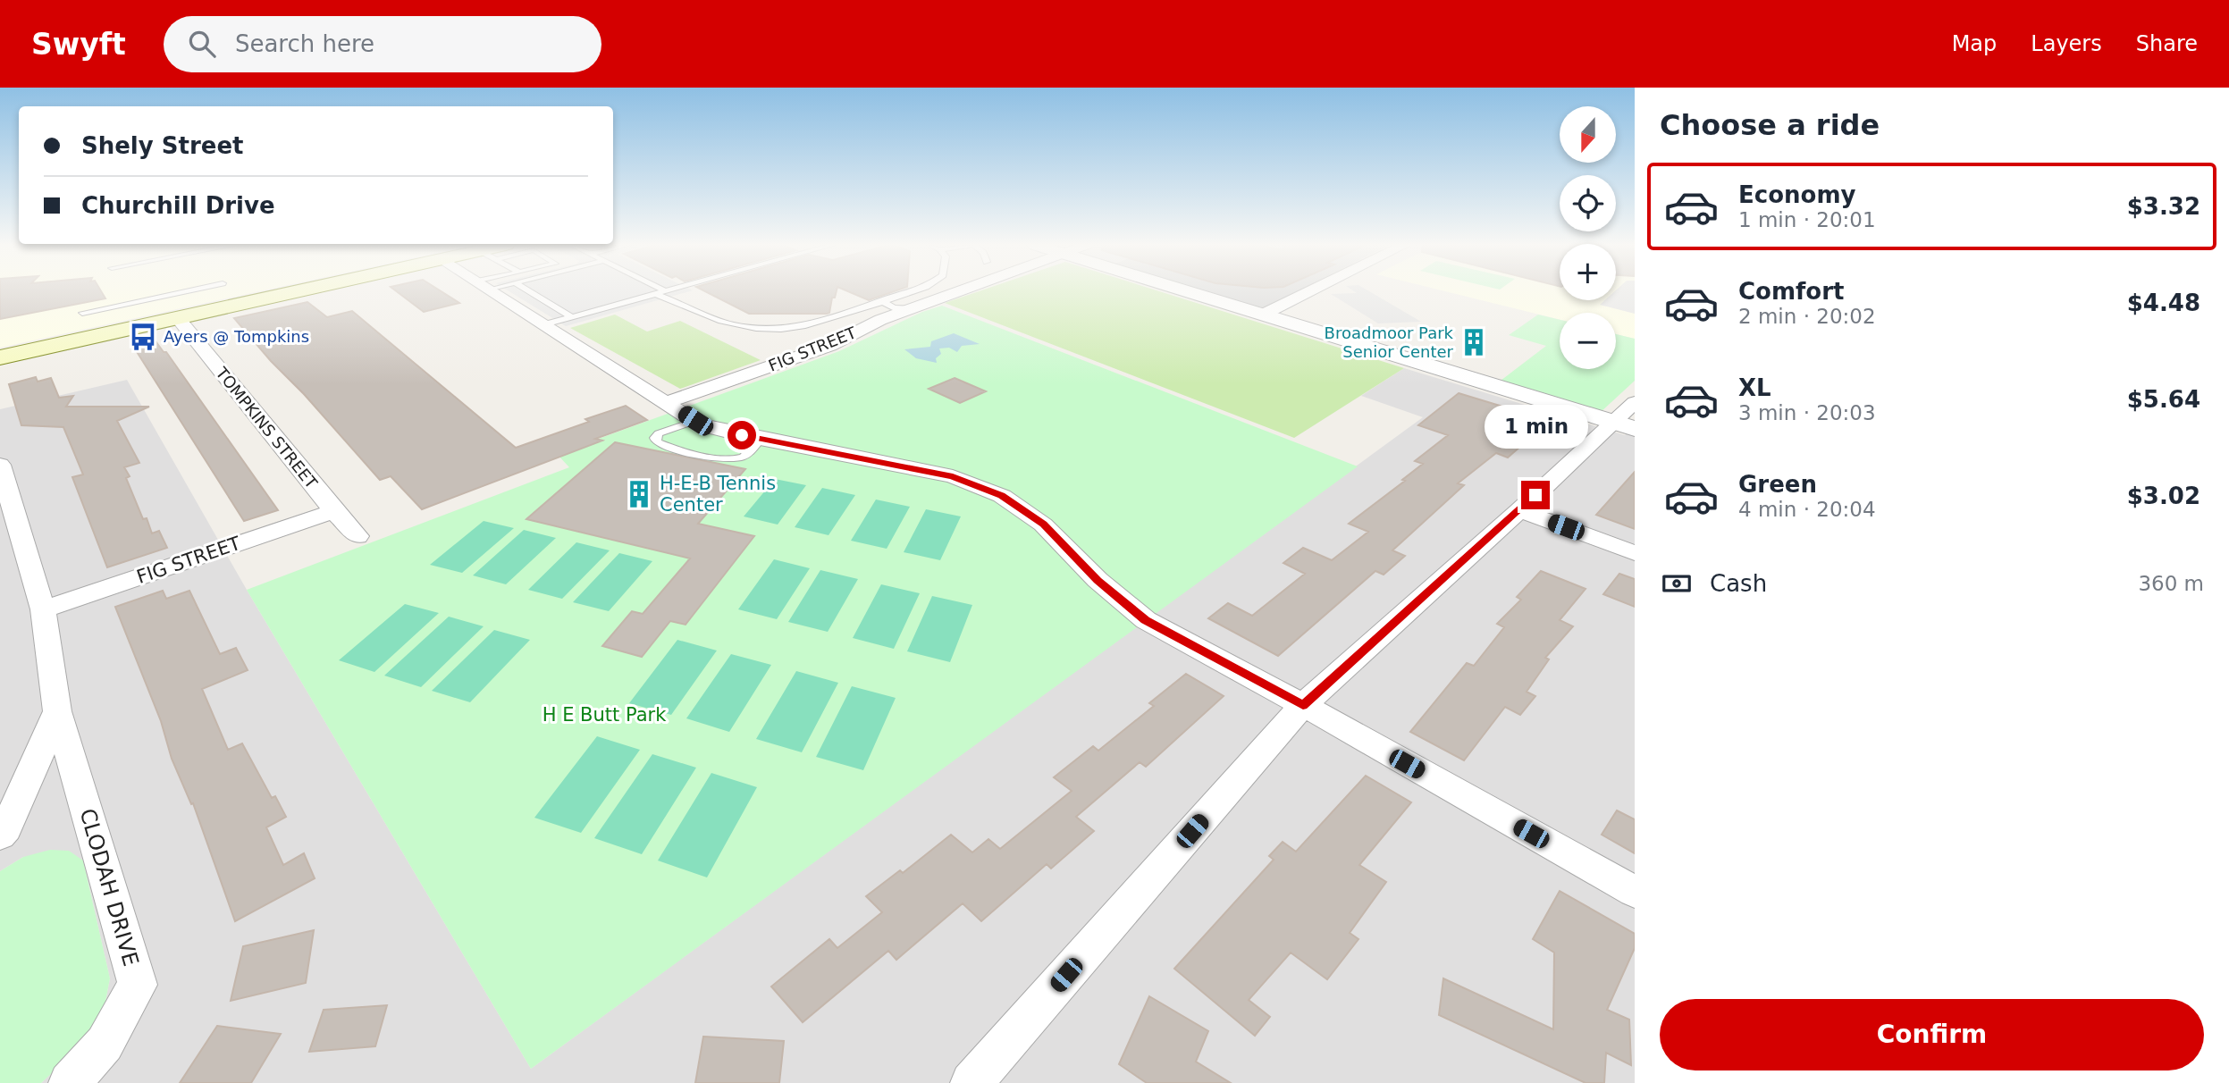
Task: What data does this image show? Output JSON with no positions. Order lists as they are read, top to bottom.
{
  "streets": {
    "street": ["FIG STREET", "TOMPKINS STREET", "CLODAH DRIVE"]
  },
  "crossings": [
    ["FIG STREET", "TOMPKINS STREET"],
    ["FIG STREET", "CLODAH DRIVE"]
  ],
  "parks": ["H E Butt Park"],
  "places": {
    "bus stop": ["Ayers @ Tompkins"],
    "building": ["Broadmoor Park Senior Center", "H-E-B Tennis Center"]
  },
  "north": "bottom",
  "page": {
    "header": "Swyft",
    "search": "Search here",
    "nav": ["Map", "Layers", "Share"],
    "heading": "Choose a ride",
    "map_buttons": ["+", "−"],
    "banner": ["Shely Street", "Churchill Drive"],
    "list": [
      {
        "name": "Economy",
        "note": "1 min · 20:01",
        "value": "$3.32"
      },
      {
        "name": "Comfort",
        "note": "2 min · 20:02",
        "value": "$4.48"
      },
      {
        "name": "XL",
        "note": "3 min · 20:03",
        "value": "$5.64"
      },
      {
        "name": "Green",
        "note": "4 min · 20:04",
        "value": "$3.02"
      }
    ],
    "bubble": "1 min",
    "pay": ["Cash", "360 m"],
    "buttons": "Confirm"
  }
}
